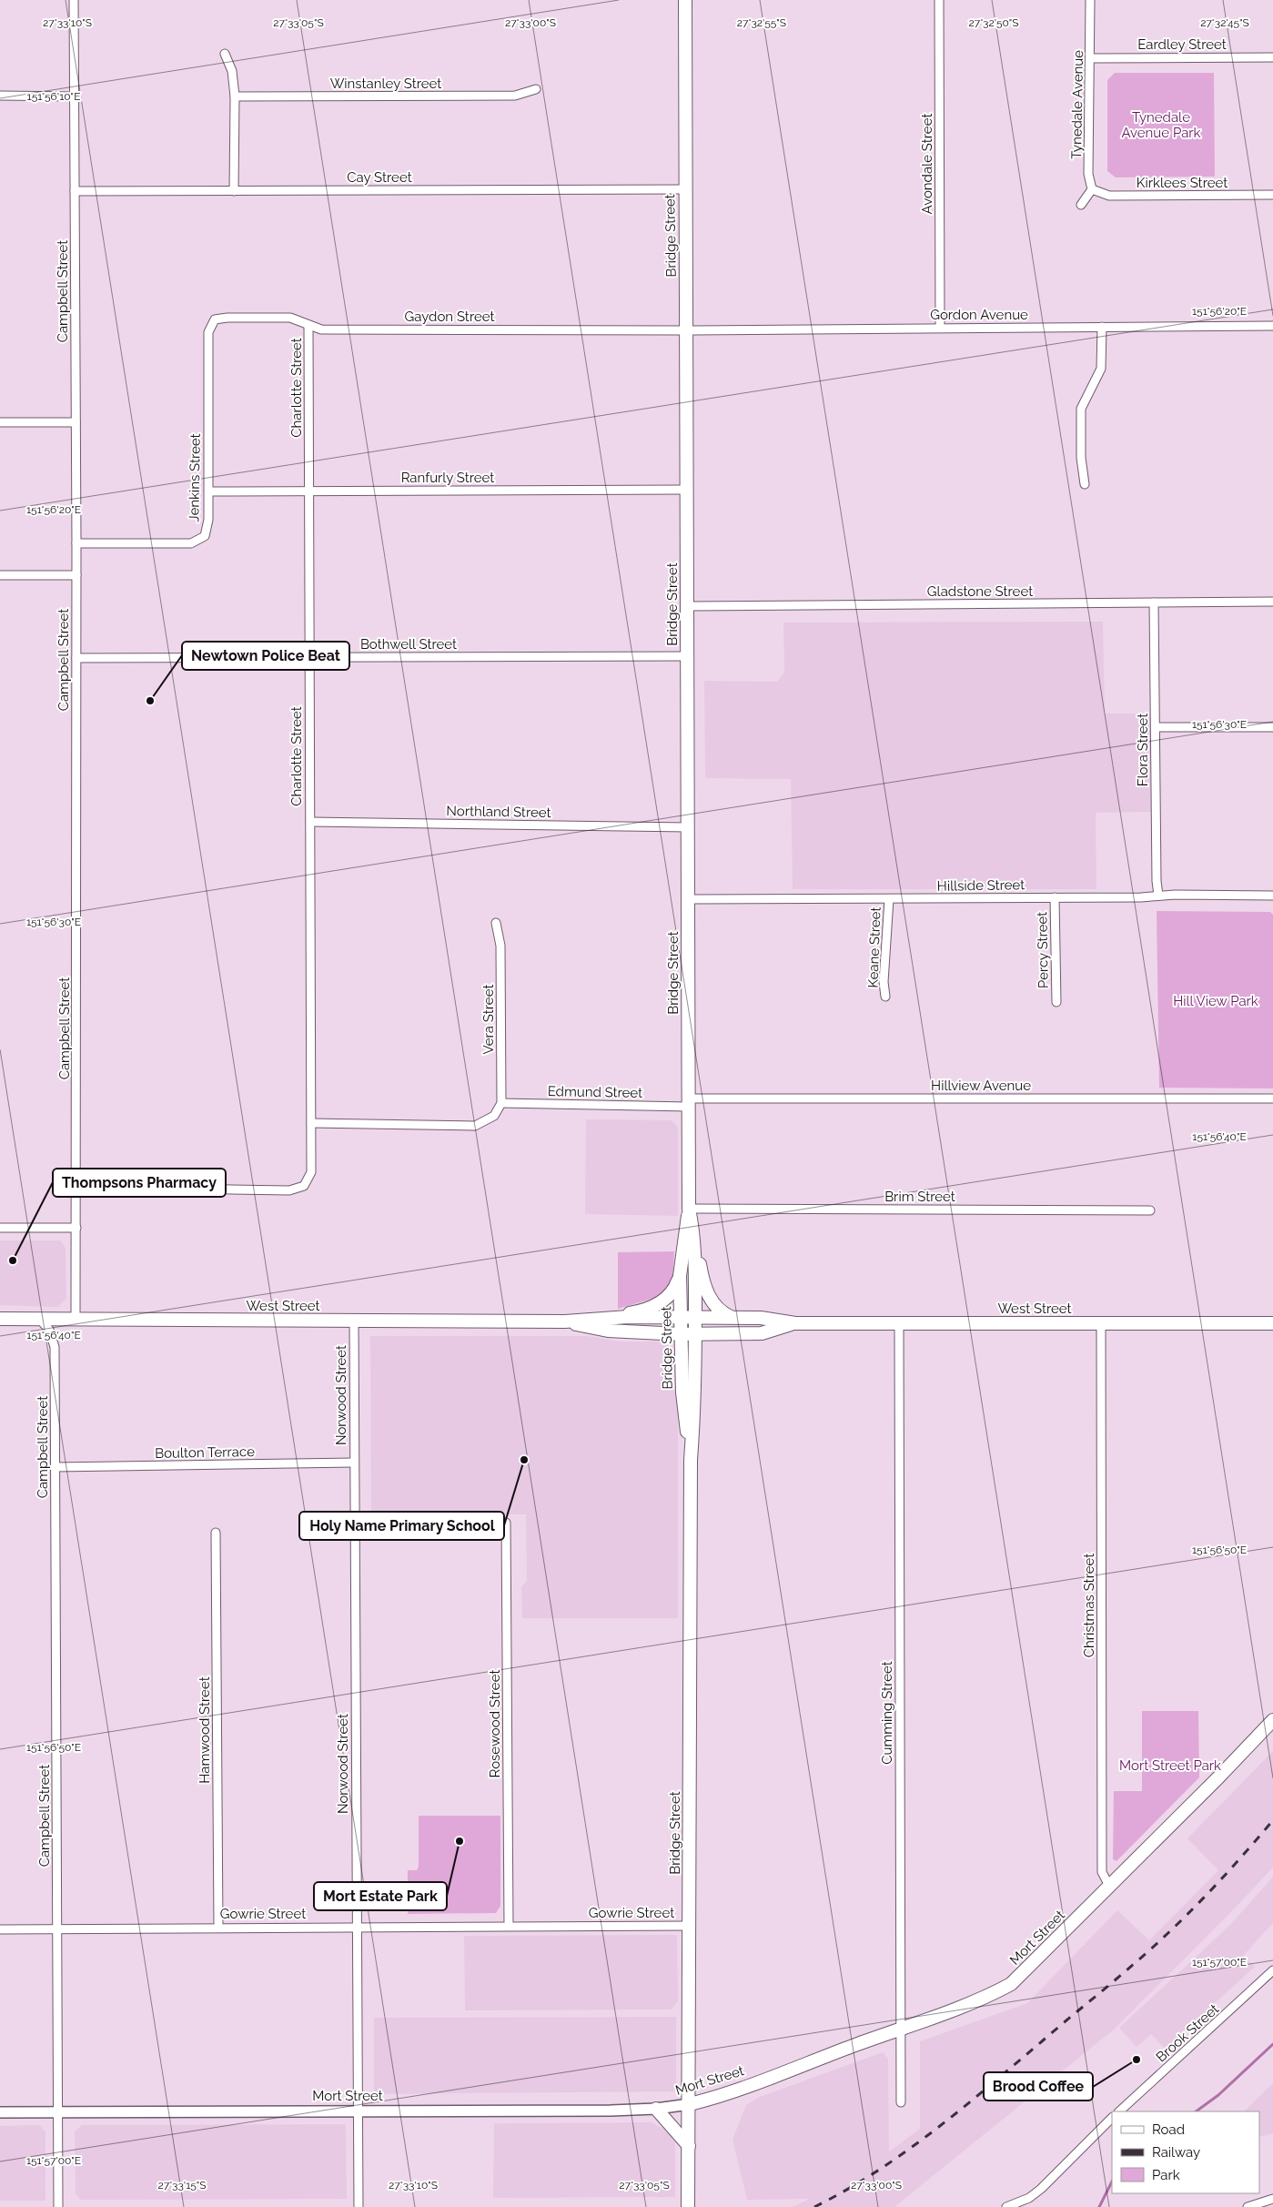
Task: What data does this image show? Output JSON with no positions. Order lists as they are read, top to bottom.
{
  "streets": {
    "main road": ["Bridge Street", "West Street", "Mort Street"],
    "street": [
      "Eardley Street",
      "Winstanley Street",
      "Tynedale Avenue",
      "Avondale Street",
      "Cay Street",
      "Kirklees Street",
      "Campbell Street",
      "Gordon Avenue",
      "Gaydon Street",
      "Charlotte Street",
      "Jenkins Street",
      "Ranfurly Street",
      "Gladstone Street",
      "Bothwell Street",
      "Flora Street",
      "Northland Street",
      "Hillside Street",
      "Keane Street",
      "Percy Street",
      "Vera Street",
      "Hillview Avenue",
      "Edmund Street",
      "Brim Street",
      "Norwood Street",
      "Boulton Terrace",
      "Christmas Street",
      "Cumming Street",
      "Rosewood Street",
      "Hamwood Street",
      "Gowrie Street",
      "Brook Street"
    ]
  },
  "crossings": [
    ["Eardley Street", "Tynedale Avenue"],
    ["Tynedale Avenue", "Kirklees Street"],
    ["Avondale Street", "Gordon Avenue"],
    ["Cay Street", "Bridge Street"],
    ["Cay Street", "Campbell Street"],
    ["Bridge Street", "Gordon Avenue"],
    ["Bridge Street", "Gaydon Street"],
    ["Bridge Street", "Ranfurly Street"],
    ["Bridge Street", "Gladstone Street"],
    ["Bridge Street", "Bothwell Street"],
    ["Bridge Street", "Northland Street"],
    ["Bridge Street", "Hillside Street"],
    ["Bridge Street", "Hillview Avenue"],
    ["Bridge Street", "Edmund Street"],
    ["Bridge Street", "Brim Street"],
    ["Bridge Street", "West Street"],
    ["Bridge Street", "Gowrie Street"],
    ["Bridge Street", "Mort Street"],
    ["Campbell Street", "Charlotte Street"],
    ["Campbell Street", "Jenkins Street"],
    ["Campbell Street", "Bothwell Street"],
    ["Campbell Street", "West Street"],
    ["Campbell Street", "Boulton Terrace"],
    ["Campbell Street", "Gowrie Street"],
    ["Campbell Street", "Mort Street"],
    ["Gordon Avenue", "Gaydon Street"],
    ["Gaydon Street", "Charlotte Street"],
    ["Gaydon Street", "Jenkins Street"],
    ["Charlotte Street", "Ranfurly Street"],
    ["Charlotte Street", "Bothwell Street"],
    ["Charlotte Street", "Northland Street"],
    ["Jenkins Street", "Ranfurly Street"],
    ["Gladstone Street", "Flora Street"],
    ["Flora Street", "Hillside Street"],
    ["Hillside Street", "Keane Street"],
    ["Hillside Street", "Percy Street"],
    ["Vera Street", "Edmund Street"],
    ["Hillview Avenue", "Edmund Street"],
    ["West Street", "Norwood Street"],
    ["West Street", "Christmas Street"],
    ["West Street", "Cumming Street"],
    ["Norwood Street", "Boulton Terrace"],
    ["Norwood Street", "Gowrie Street"],
    ["Norwood Street", "Mort Street"],
    ["Christmas Street", "Mort Street"],
    ["Cumming Street", "Mort Street"],
    ["Rosewood Street", "Gowrie Street"],
    ["Hamwood Street", "Gowrie Street"]
  ],
  "parks": ["Tynedale Avenue Park", "Hill View Park", "Mort Street Park"],
  "places": [
    "Newtown Police Beat",
    "Thompsons Pharmacy",
    "Holy Name Primary School",
    "Mort Estate Park",
    "Brood Coffee"
  ],
  "legend": ["Road", "Railway", "Park"],
  "coordinates": [
    "27°33'10\"S",
    "27°33'05\"S",
    "27°33'00\"S",
    "27°32'55\"S",
    "27°32'45\"S",
    "27°32'50\"S",
    "151°56'10\"E",
    "151°56'20\"E",
    "151°56'30\"E",
    "151°56'40\"E",
    "151°56'50\"E",
    "151°57'00\"E",
    "27°33'15\"S"
  ]
}
